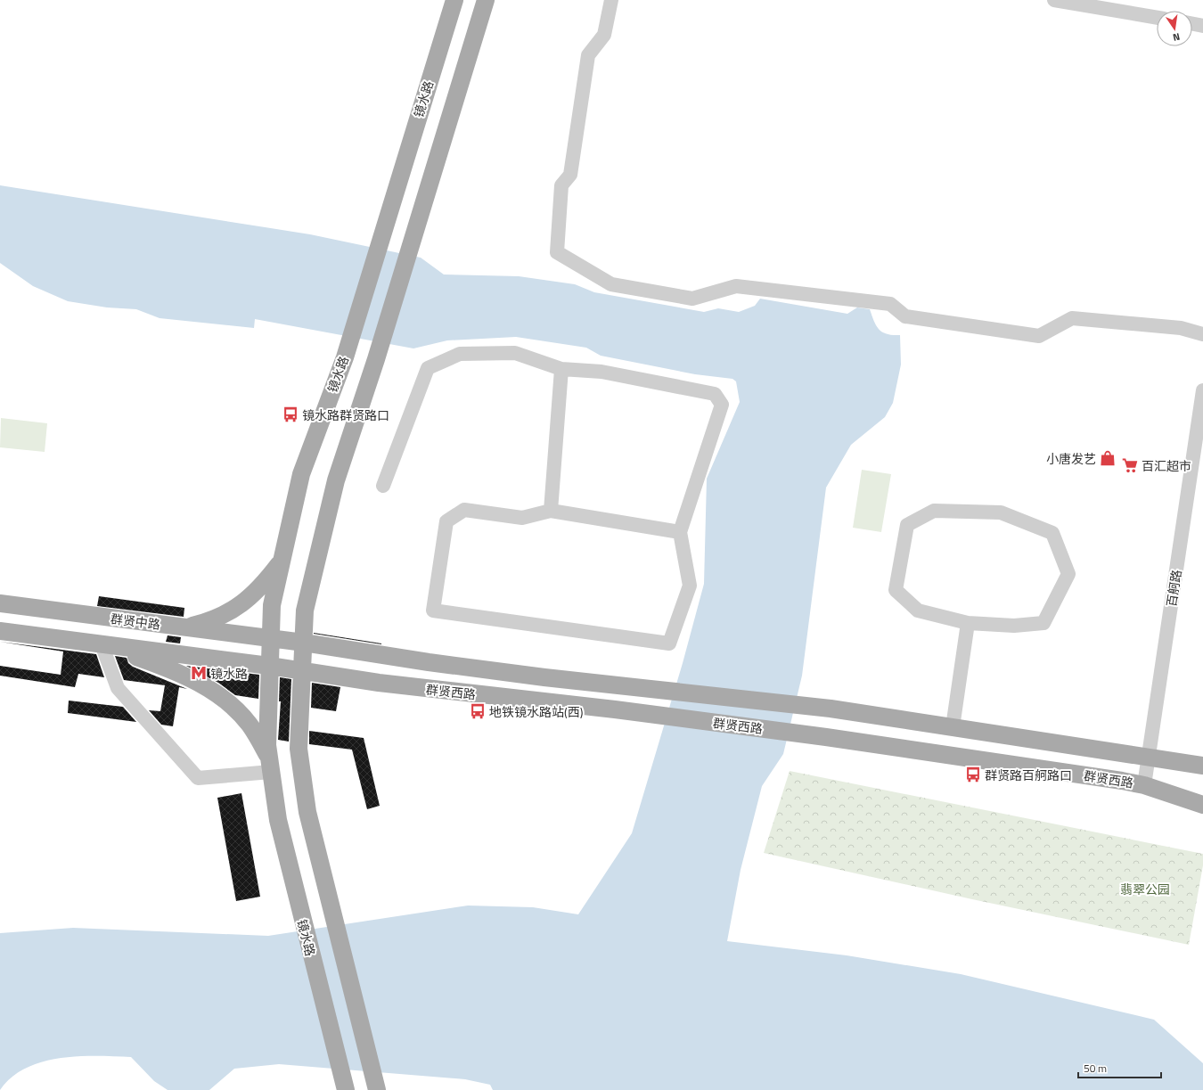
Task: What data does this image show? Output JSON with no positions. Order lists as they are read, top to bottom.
{
  "streets": {
    "main road": ["镜水路", "群贤中路", "群贤西路"],
    "street": ["百舸路"]
  },
  "crossings": [
    ["镜水路", "群贤中路"],
    ["镜水路", "群贤西路"],
    ["百舸路", "群贤西路"],
    ["群贤中路", "群贤西路"]
  ],
  "parks": ["翡翠公园"],
  "places": {
    "bus stop": ["镜水路群贤路口", "地铁镜水路站(西)", "群贤路百舸路口"],
    "shop": ["小唐发艺"],
    "supermarket": ["百汇超市"],
    "metro station": ["镜水路"]
  },
  "scale_bar": "50 m",
  "north": "bottom"
}
